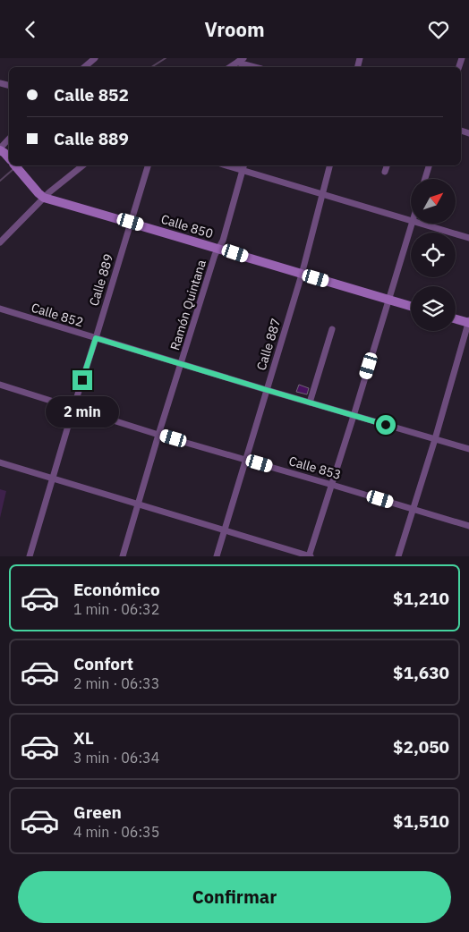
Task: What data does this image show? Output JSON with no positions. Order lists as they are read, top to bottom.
{
  "streets": {
    "main road": ["Calle 850"],
    "street": [
      "Calle 889",
      "Ramón Quintana",
      "Calle 852",
      "Calle 887",
      "Calle 853"
    ]
  },
  "crossings": [
    ["Calle 850", "Calle 889"],
    ["Calle 850", "Ramón Quintana"],
    ["Calle 850", "Calle 887"],
    ["Calle 889", "Calle 852"],
    ["Calle 889", "Calle 853"],
    ["Ramón Quintana", "Calle 852"],
    ["Ramón Quintana", "Calle 853"],
    ["Calle 852", "Calle 887"],
    ["Calle 887", "Calle 853"]
  ],
  "north": "top right",
  "page": {
    "header": "Vroom",
    "banner": ["Calle 852", "Calle 889"],
    "bubble": "2 min",
    "list": [
      {
        "name": "Económico",
        "note": "1 min · 06:32",
        "value": "$1,210"
      },
      {
        "name": "Confort",
        "note": "2 min · 06:33",
        "value": "$1,630"
      },
      {
        "name": "XL",
        "note": "3 min · 06:34",
        "value": "$2,050"
      },
      {
        "name": "Green",
        "note": "4 min · 06:35",
        "value": "$1,510"
      }
    ],
    "buttons": "Confirmar"
  }
}
